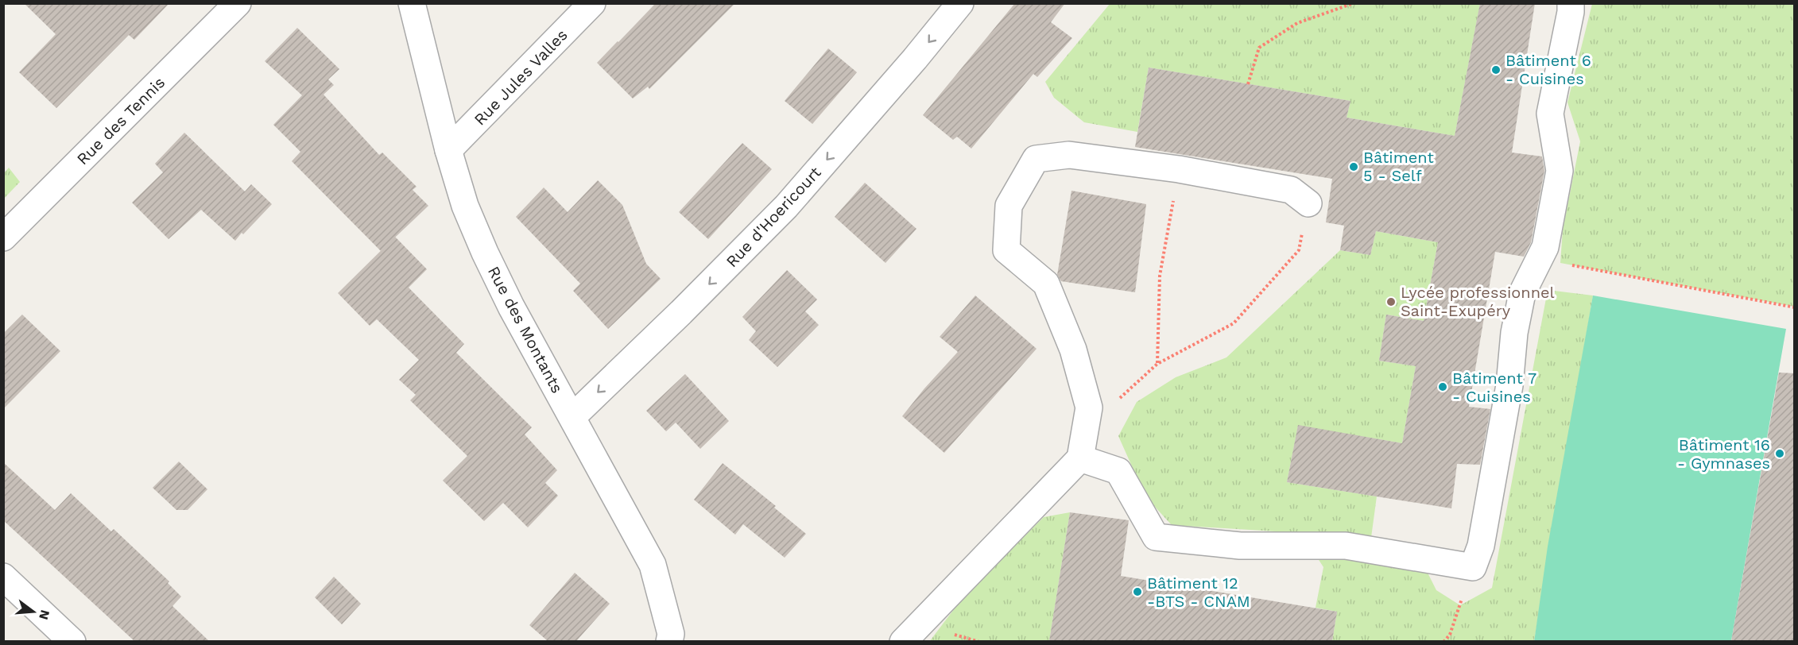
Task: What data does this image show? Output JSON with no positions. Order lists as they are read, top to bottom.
{
  "streets": {
    "street": [
      "Rue Jules Valles",
      "Rue des Tennis",
      "Rue d'Hoericourt",
      "Rue des Montants"
    ]
  },
  "crossings": [
    ["Rue Jules Valles", "Rue des Montants"],
    ["Rue d'Hoericourt", "Rue des Montants"]
  ],
  "one_way": ["Rue d'Hoericourt"],
  "places": [
    "Bâtiment 6 - Cuisines",
    "Bâtiment 5 - Self",
    "Lycée professionnel Saint-Exupéry",
    "Bâtiment 7 - Cuisines",
    "Bâtiment 16 - Gymnases",
    "Bâtiment 12 -BTS - CNAM"
  ],
  "north": "right"
}
